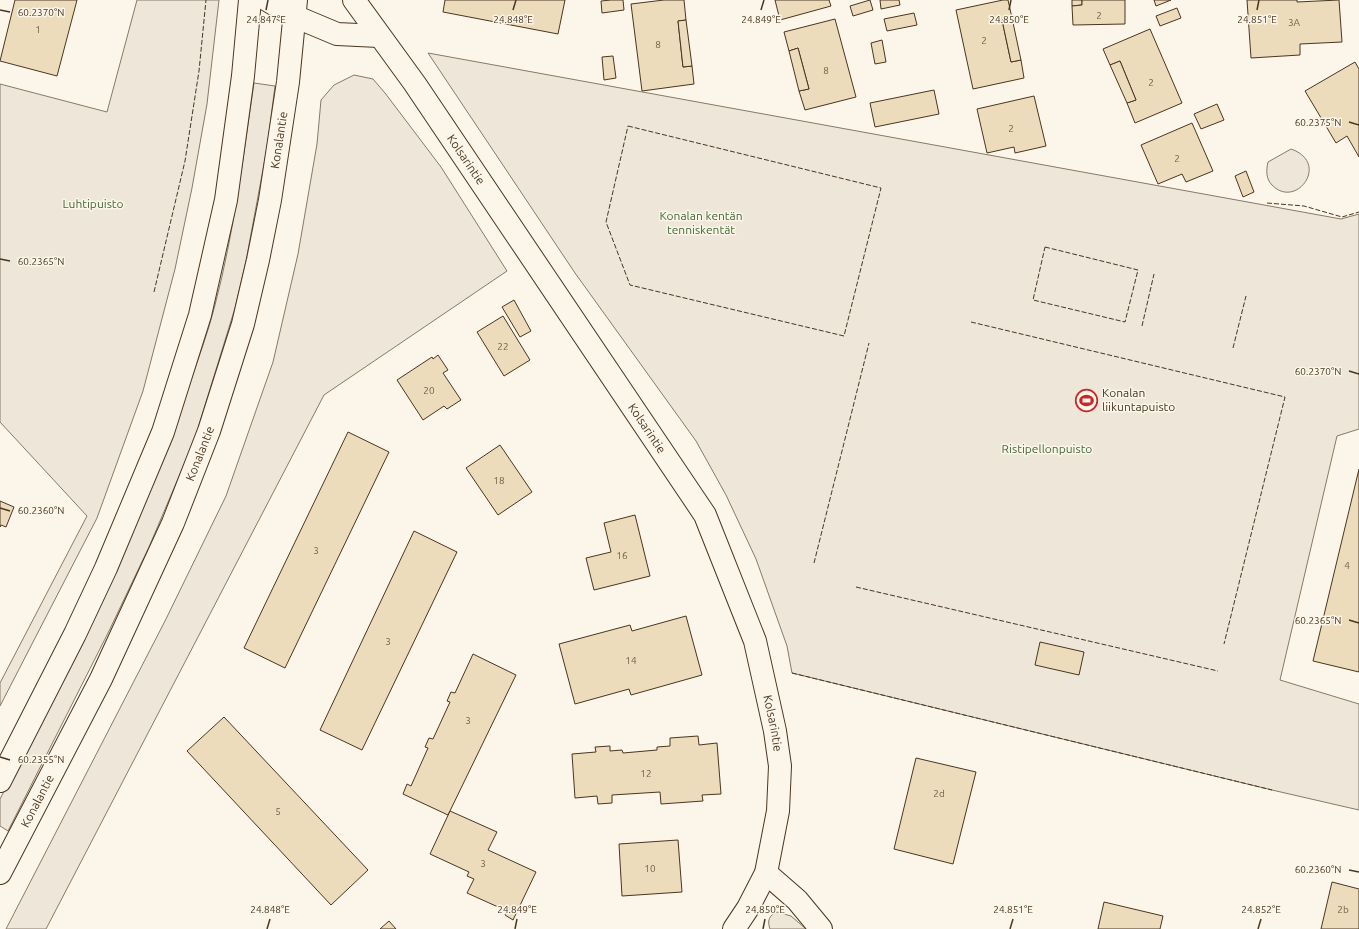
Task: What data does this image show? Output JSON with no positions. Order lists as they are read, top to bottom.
{
  "streets": {
    "main road": ["Konalantie", "Kolsarintie"]
  },
  "parks": ["Luhtipuisto", "Konalan kentän tenniskentät", "Ristipellonpuisto"],
  "places": {
    "sports": ["Konalan liikuntapuisto"]
  },
  "house_numbers": [
    "2",
    "3A",
    "1",
    "2",
    "8",
    "8",
    "2",
    "2",
    "2",
    "22",
    "20",
    "18",
    "3",
    "16",
    "4",
    "3",
    "14",
    "3",
    "12",
    "2d",
    "5",
    "3",
    "10",
    "2b"
  ],
  "coordinates": [
    "60.2370°N",
    "24.847°E",
    "24.848°E",
    "24.849°E",
    "24.850°E",
    "24.851°E",
    "60.2375°N",
    "60.2365°N",
    "60.2360°N",
    "60.2355°N",
    "24.852°E"
  ]
}
